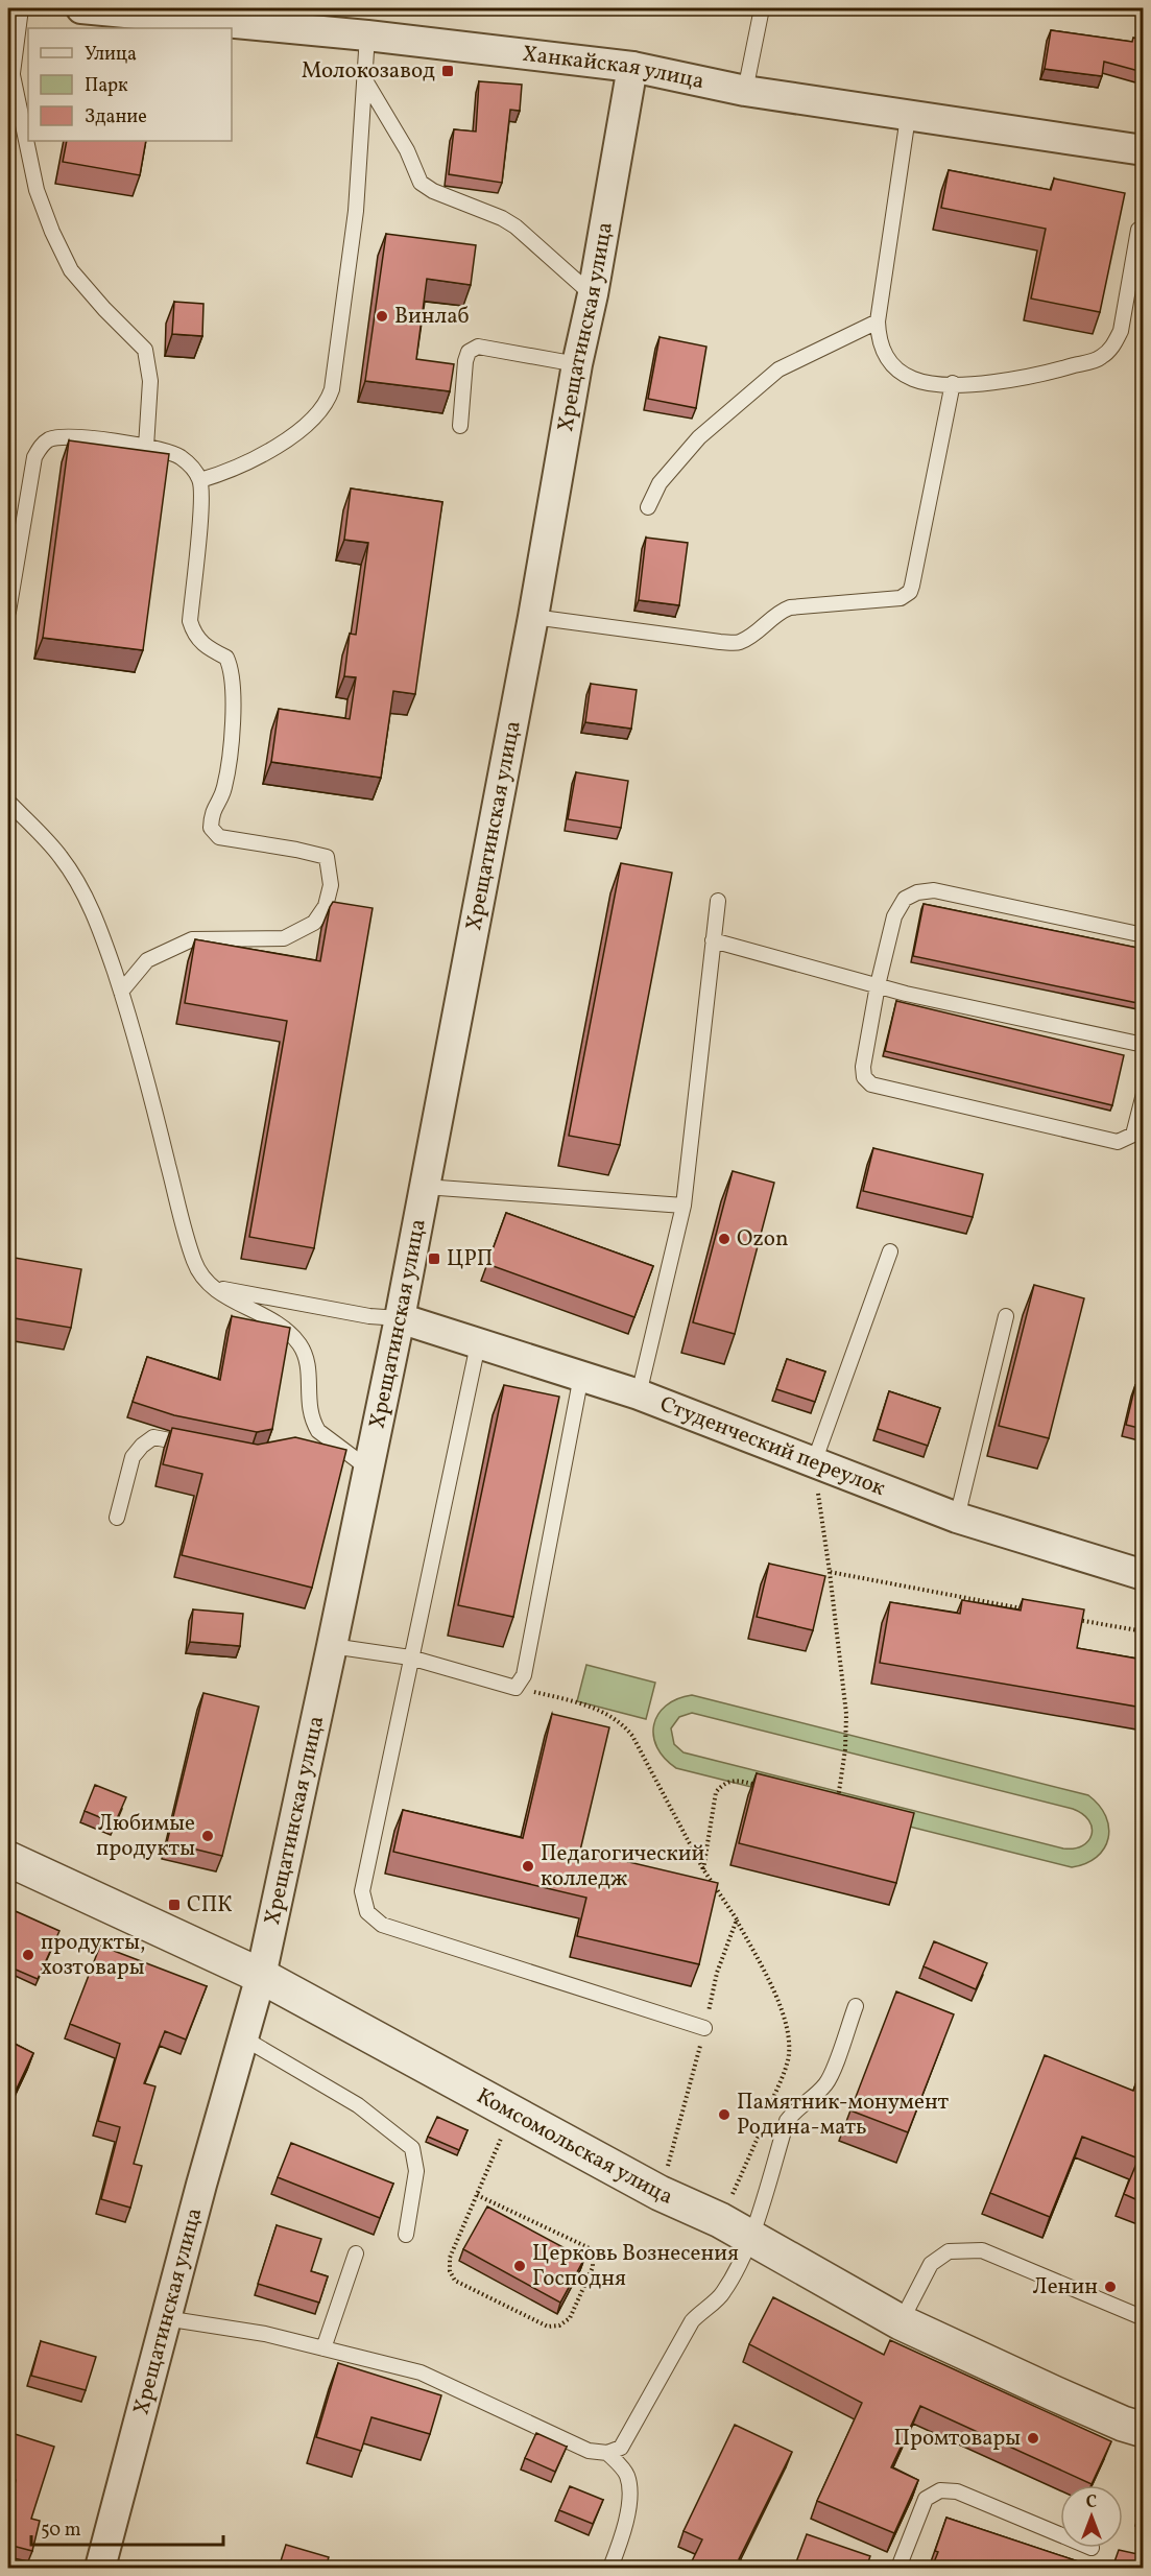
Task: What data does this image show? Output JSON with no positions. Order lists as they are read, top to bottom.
{
  "streets": {
    "street": [
      "Ханкайская улица",
      "Хрещатинская улица",
      "Студенческий переулок",
      "Комсомольская улица"
    ]
  },
  "crossings": [
    ["Ханкайская улица", "Хрещатинская улица"],
    ["Хрещатинская улица", "Студенческий переулок"],
    ["Хрещатинская улица", "Комсомольская улица"]
  ],
  "places": {
    "transit": ["Молокозавод", "ЦРП", "СПК"],
    "other": [
      "Винлаб",
      "Ozon",
      "Любимые продукты",
      "Педагогический колледж",
      "продукты, хозтовары",
      "Памятник-монумент Родина-мать",
      "Церковь Вознесения Господня",
      "Ленин",
      "Промтовары"
    ]
  },
  "legend": ["Улица", "Парк", "Здание"],
  "scale_bar": "50 m",
  "north": "top"
}
